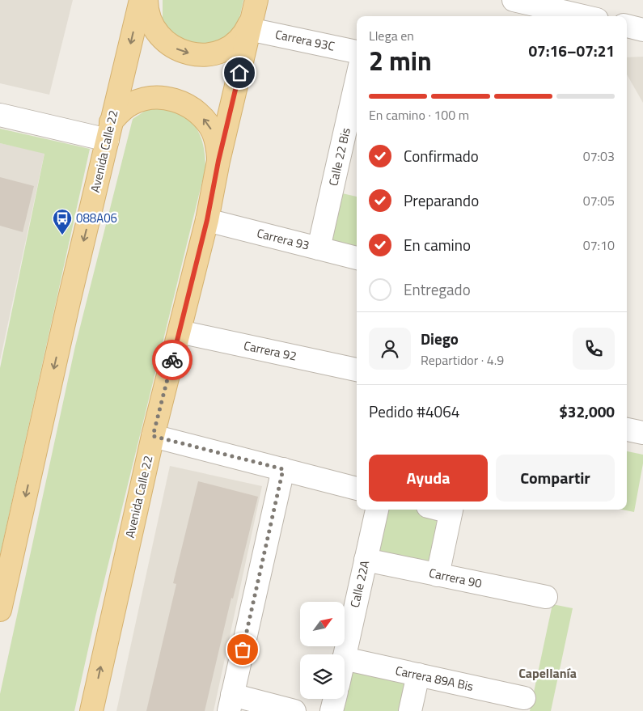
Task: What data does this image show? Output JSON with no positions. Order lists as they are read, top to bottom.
{
  "streets": {
    "main road": ["Avenida Calle 22"],
    "street": [
      "Carrera 93C",
      "Calle 22 Bis",
      "Carrera 93",
      "Carrera 92",
      "Carrera 90",
      "Calle 22A",
      "Carrera 89A Bis"
    ]
  },
  "crossings": [
    ["Carrera 93C", "Avenida Calle 22"],
    ["Avenida Calle 22", "Carrera 93"],
    ["Avenida Calle 22", "Carrera 92"],
    ["Calle 22 Bis", "Carrera 93"],
    ["Carrera 90", "Calle 22A"]
  ],
  "districts": ["Capellanía"],
  "places": {
    "bus stop": ["088A06"]
  },
  "north": "top right",
  "page": {
    "heading": ["2 min", "Llega en", "07:16–07:21"],
    "panel": [
      "Diego",
      "Repartidor · 4.9",
      "Pedido #4064",
      "$32,000"
    ],
    "bar": "En camino · 100 m",
    "list": [
      ["Confirmado", "07:03"],
      ["Preparando", "07:05"],
      ["En camino", "07:10"],
      "Entregado"
    ],
    "buttons": ["Ayuda", "Compartir"]
  }
}
